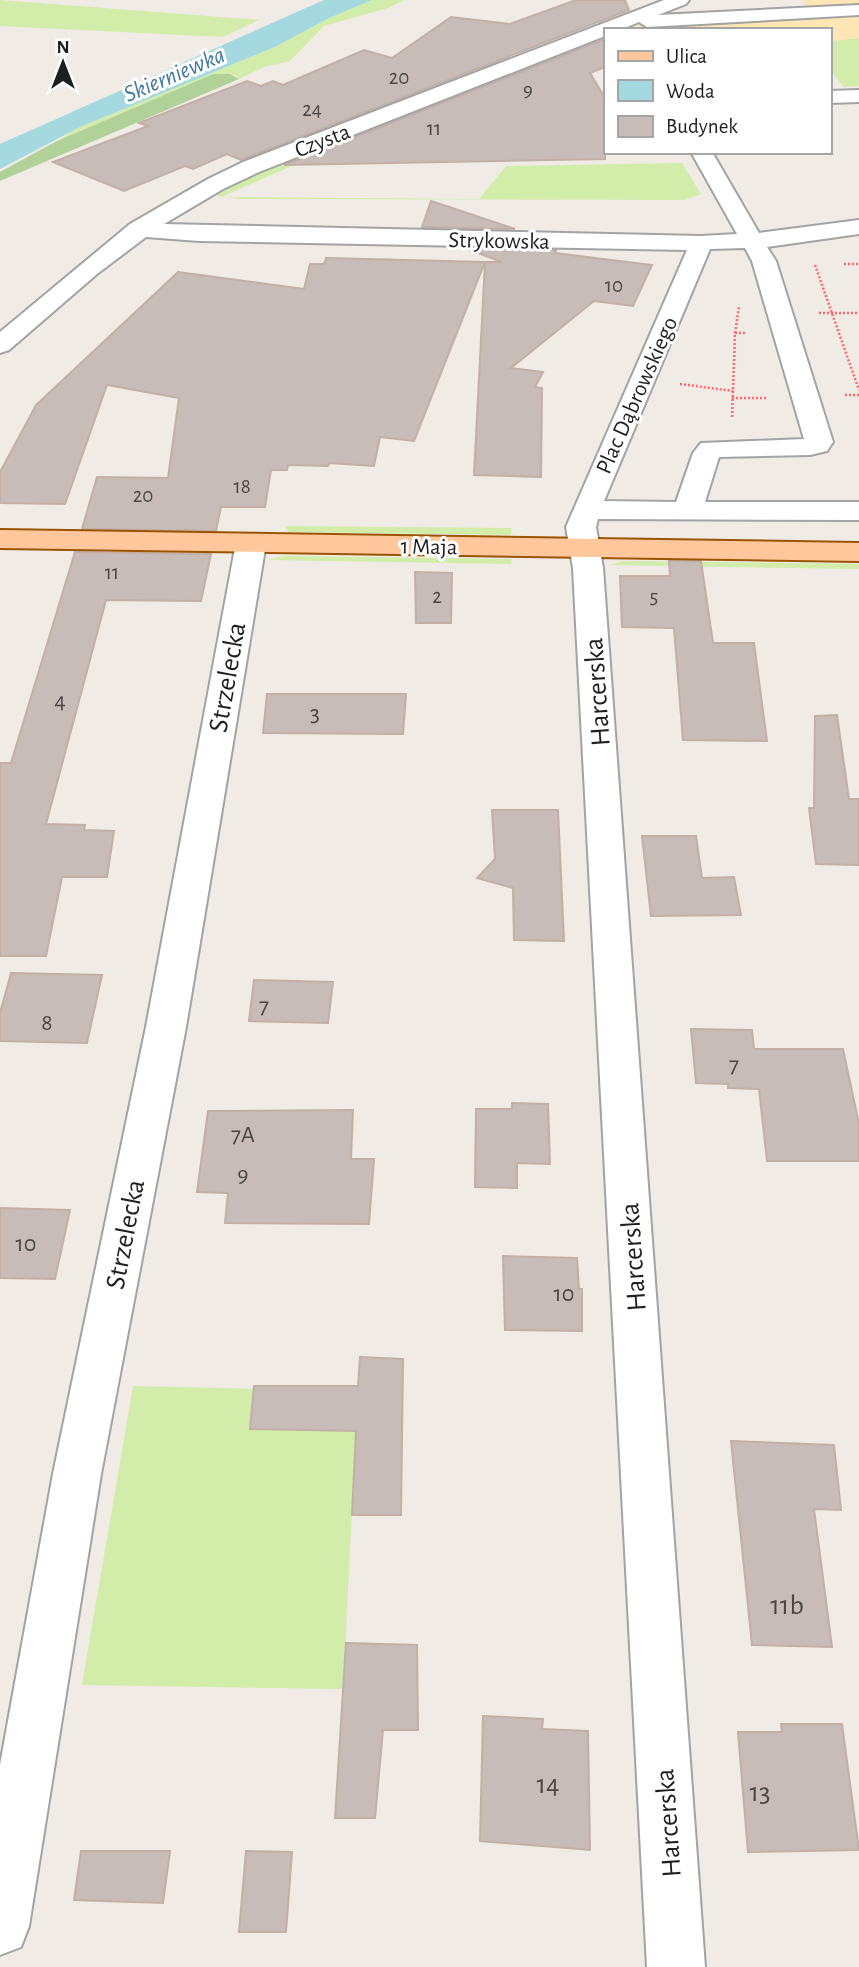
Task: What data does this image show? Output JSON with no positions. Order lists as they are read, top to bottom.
{
  "streets": {
    "main road": ["1 Maja"],
    "street": [
      "Czysta",
      "Strykowska",
      "Plac Dąbrowskiego",
      "Strzelecka",
      "Harcerska"
    ]
  },
  "crossings": [
    ["Czysta", "Strykowska"],
    ["Strykowska", "Plac Dąbrowskiego"],
    ["Plac Dąbrowskiego", "1 Maja"],
    ["Plac Dąbrowskiego", "Harcerska"],
    ["1 Maja", "Strzelecka"],
    ["1 Maja", "Harcerska"]
  ],
  "water": ["Skierniewka"],
  "house_numbers": [
    "20",
    "9",
    "24",
    "11",
    "10",
    "18",
    "20",
    "11",
    "2",
    "5",
    "4",
    "3",
    "7",
    "8",
    "7",
    "7A",
    "9",
    "10",
    "10",
    "11b",
    "14",
    "13"
  ],
  "legend": ["Ulica", "Woda", "Budynek"],
  "north": "top"
}
